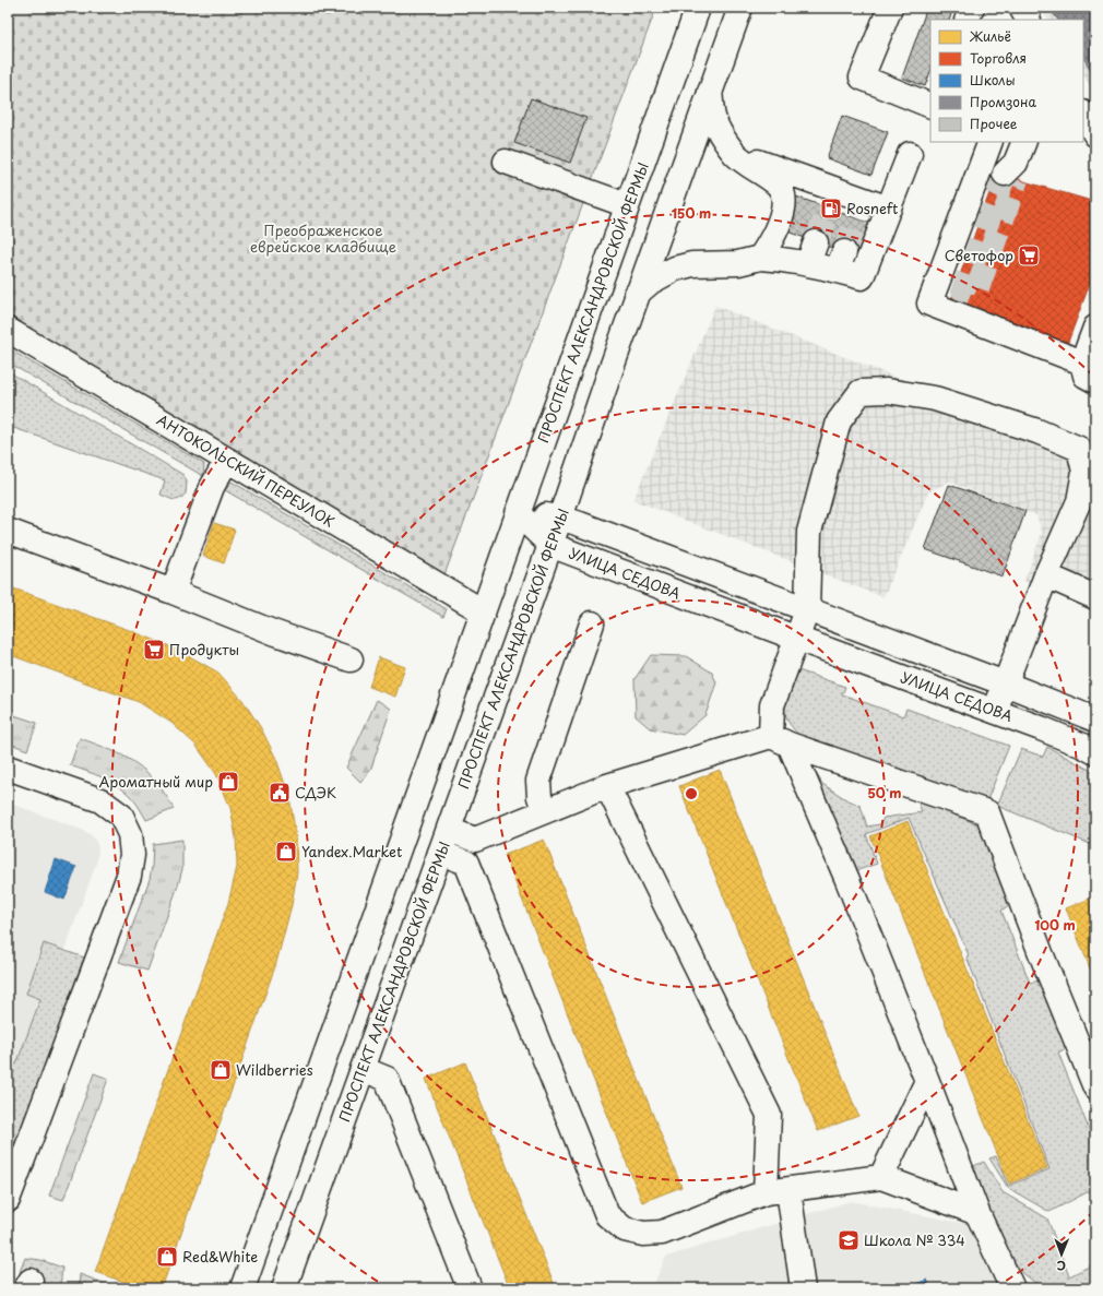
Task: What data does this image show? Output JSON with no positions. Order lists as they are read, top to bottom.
{
  "streets": {
    "main road": ["ПРОСПЕКТ АЛЕКСАНДРОВСКОЙ ФЕРМЫ", "АНТОКОЛЬСКИЙ ПЕРЕУЛОК", "УЛИЦА СЕДОВА"]
  },
  "crossings": [
    ["ПРОСПЕКТ АЛЕКСАНДРОВСКОЙ ФЕРМЫ", "АНТОКОЛЬСКИЙ ПЕРЕУЛОК"],
    ["ПРОСПЕКТ АЛЕКСАНДРОВСКОЙ ФЕРМЫ", "УЛИЦА СЕДОВА"]
  ],
  "parks": ["Преображенское еврейское кладбище"],
  "places": {
    "fuel station": ["Rosneft"],
    "supermarket": ["Светофор", "Продукты"],
    "shop": [
      "Ароматный мир",
      "Yandex.Market",
      "Wildberries",
      "Red&White"
    ],
    "public building": ["СДЭК"],
    "school or university": ["Школа № 334"]
  },
  "legend": [
    "Жильё",
    "Торговля",
    "Школы",
    "Промзона",
    "Прочее"
  ],
  "north": "bottom",
  "rings": ["150 m", "50 m", "100 m"]
}
